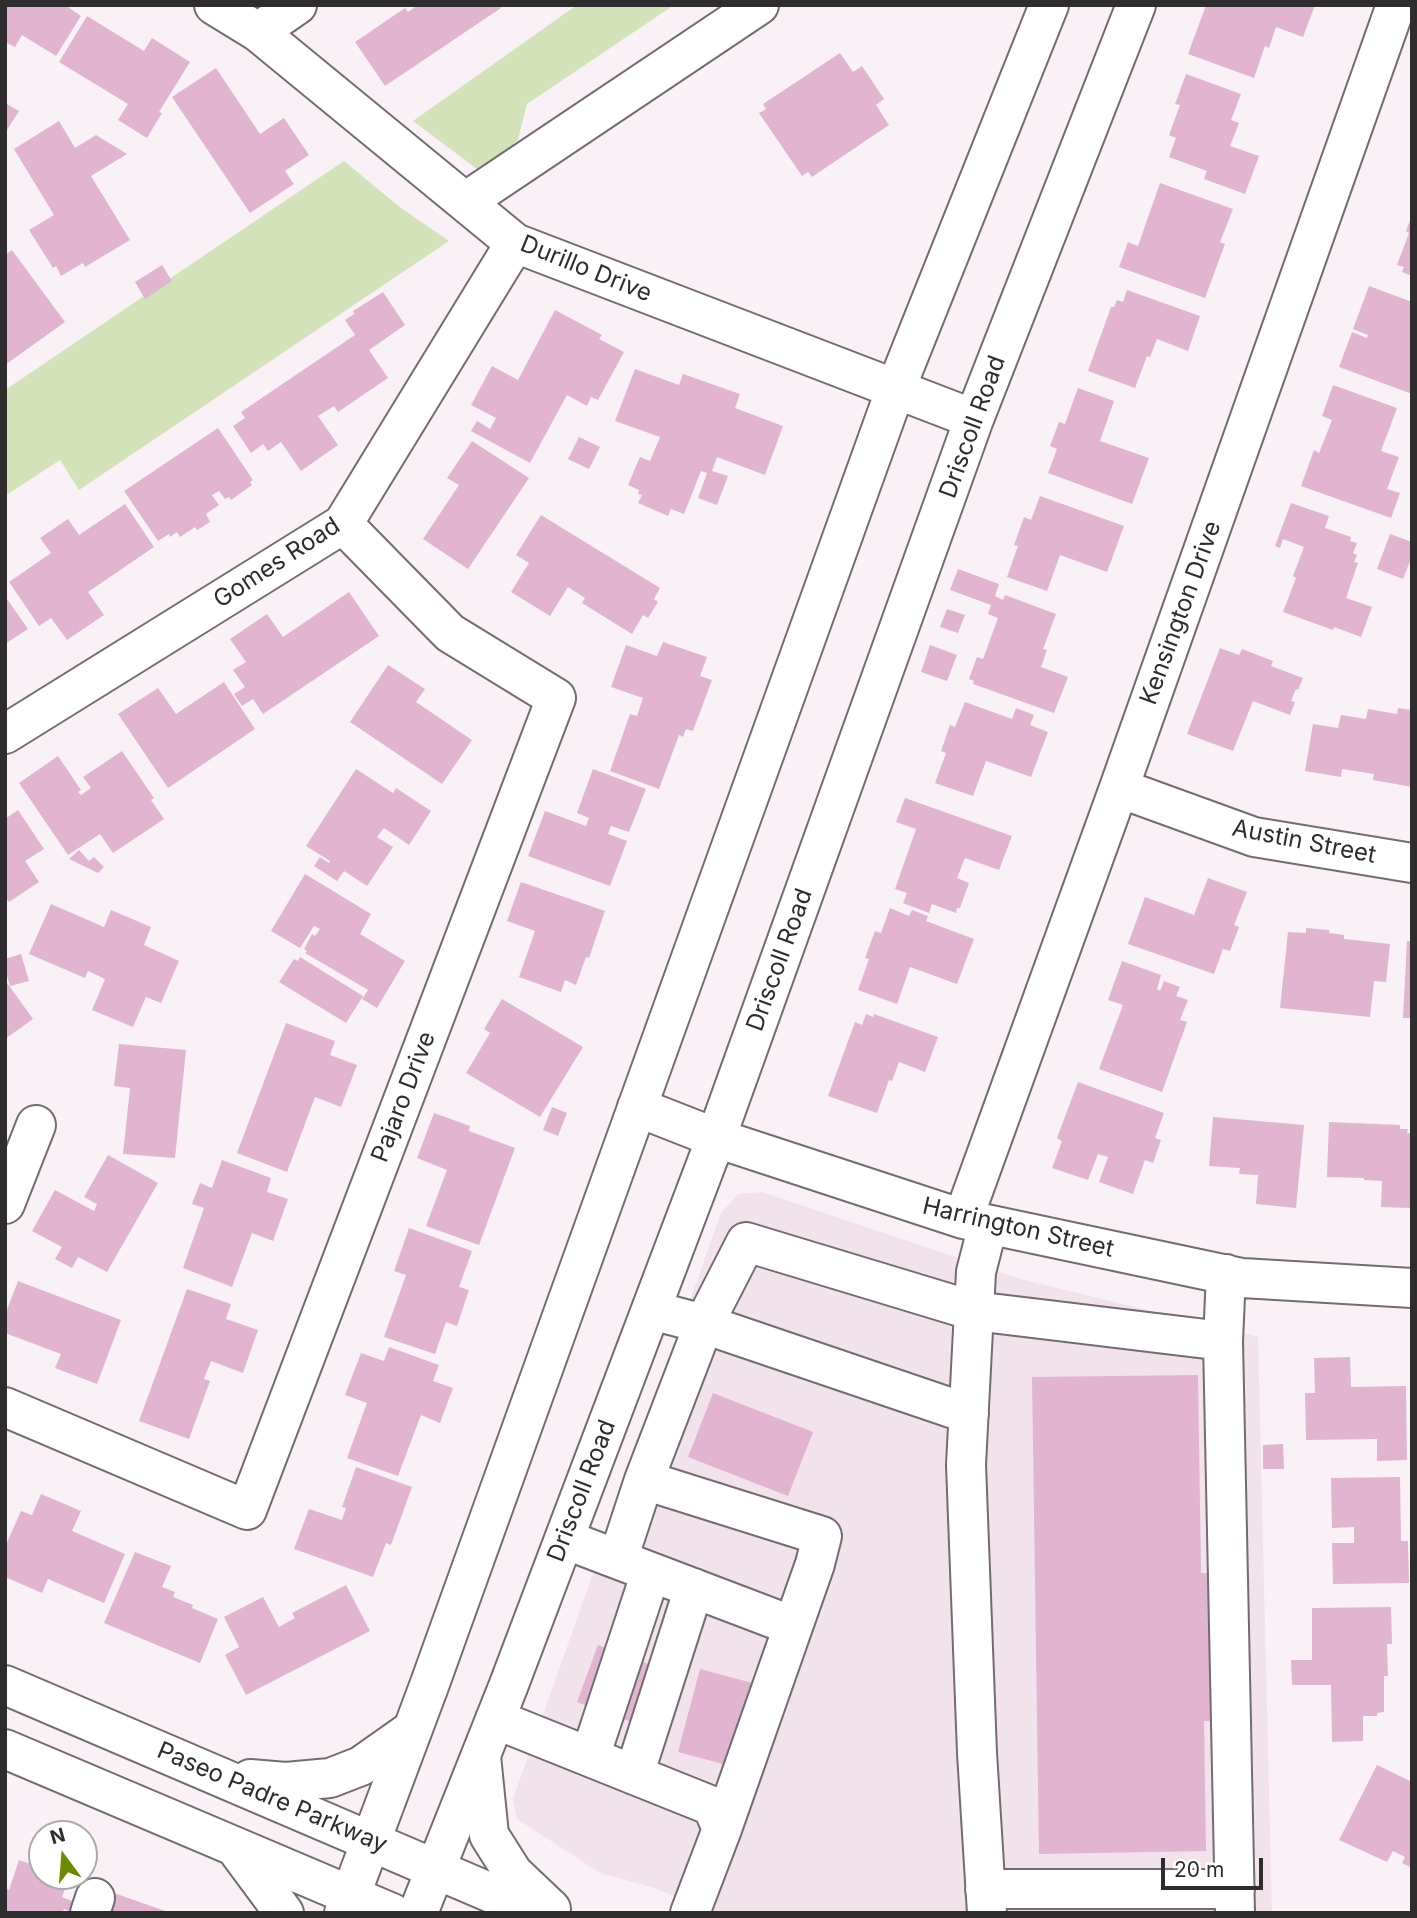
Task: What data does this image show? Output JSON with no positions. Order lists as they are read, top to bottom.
{
  "streets": {
    "street": [
      "Durillo Drive",
      "Driscoll Road",
      "Gomes Road",
      "Kensington Drive",
      "Austin Street",
      "Pajaro Drive",
      "Harrington Street",
      "Paseo Padre Parkway"
    ]
  },
  "crossings": [
    ["Durillo Drive", "Driscoll Road"],
    ["Durillo Drive", "Gomes Road"],
    ["Driscoll Road", "Harrington Street"],
    ["Driscoll Road", "Paseo Padre Parkway"],
    ["Gomes Road", "Pajaro Drive"],
    ["Kensington Drive", "Austin Street"],
    ["Kensington Drive", "Harrington Street"]
  ],
  "scale_bar": "20 m",
  "north": "top"
}
